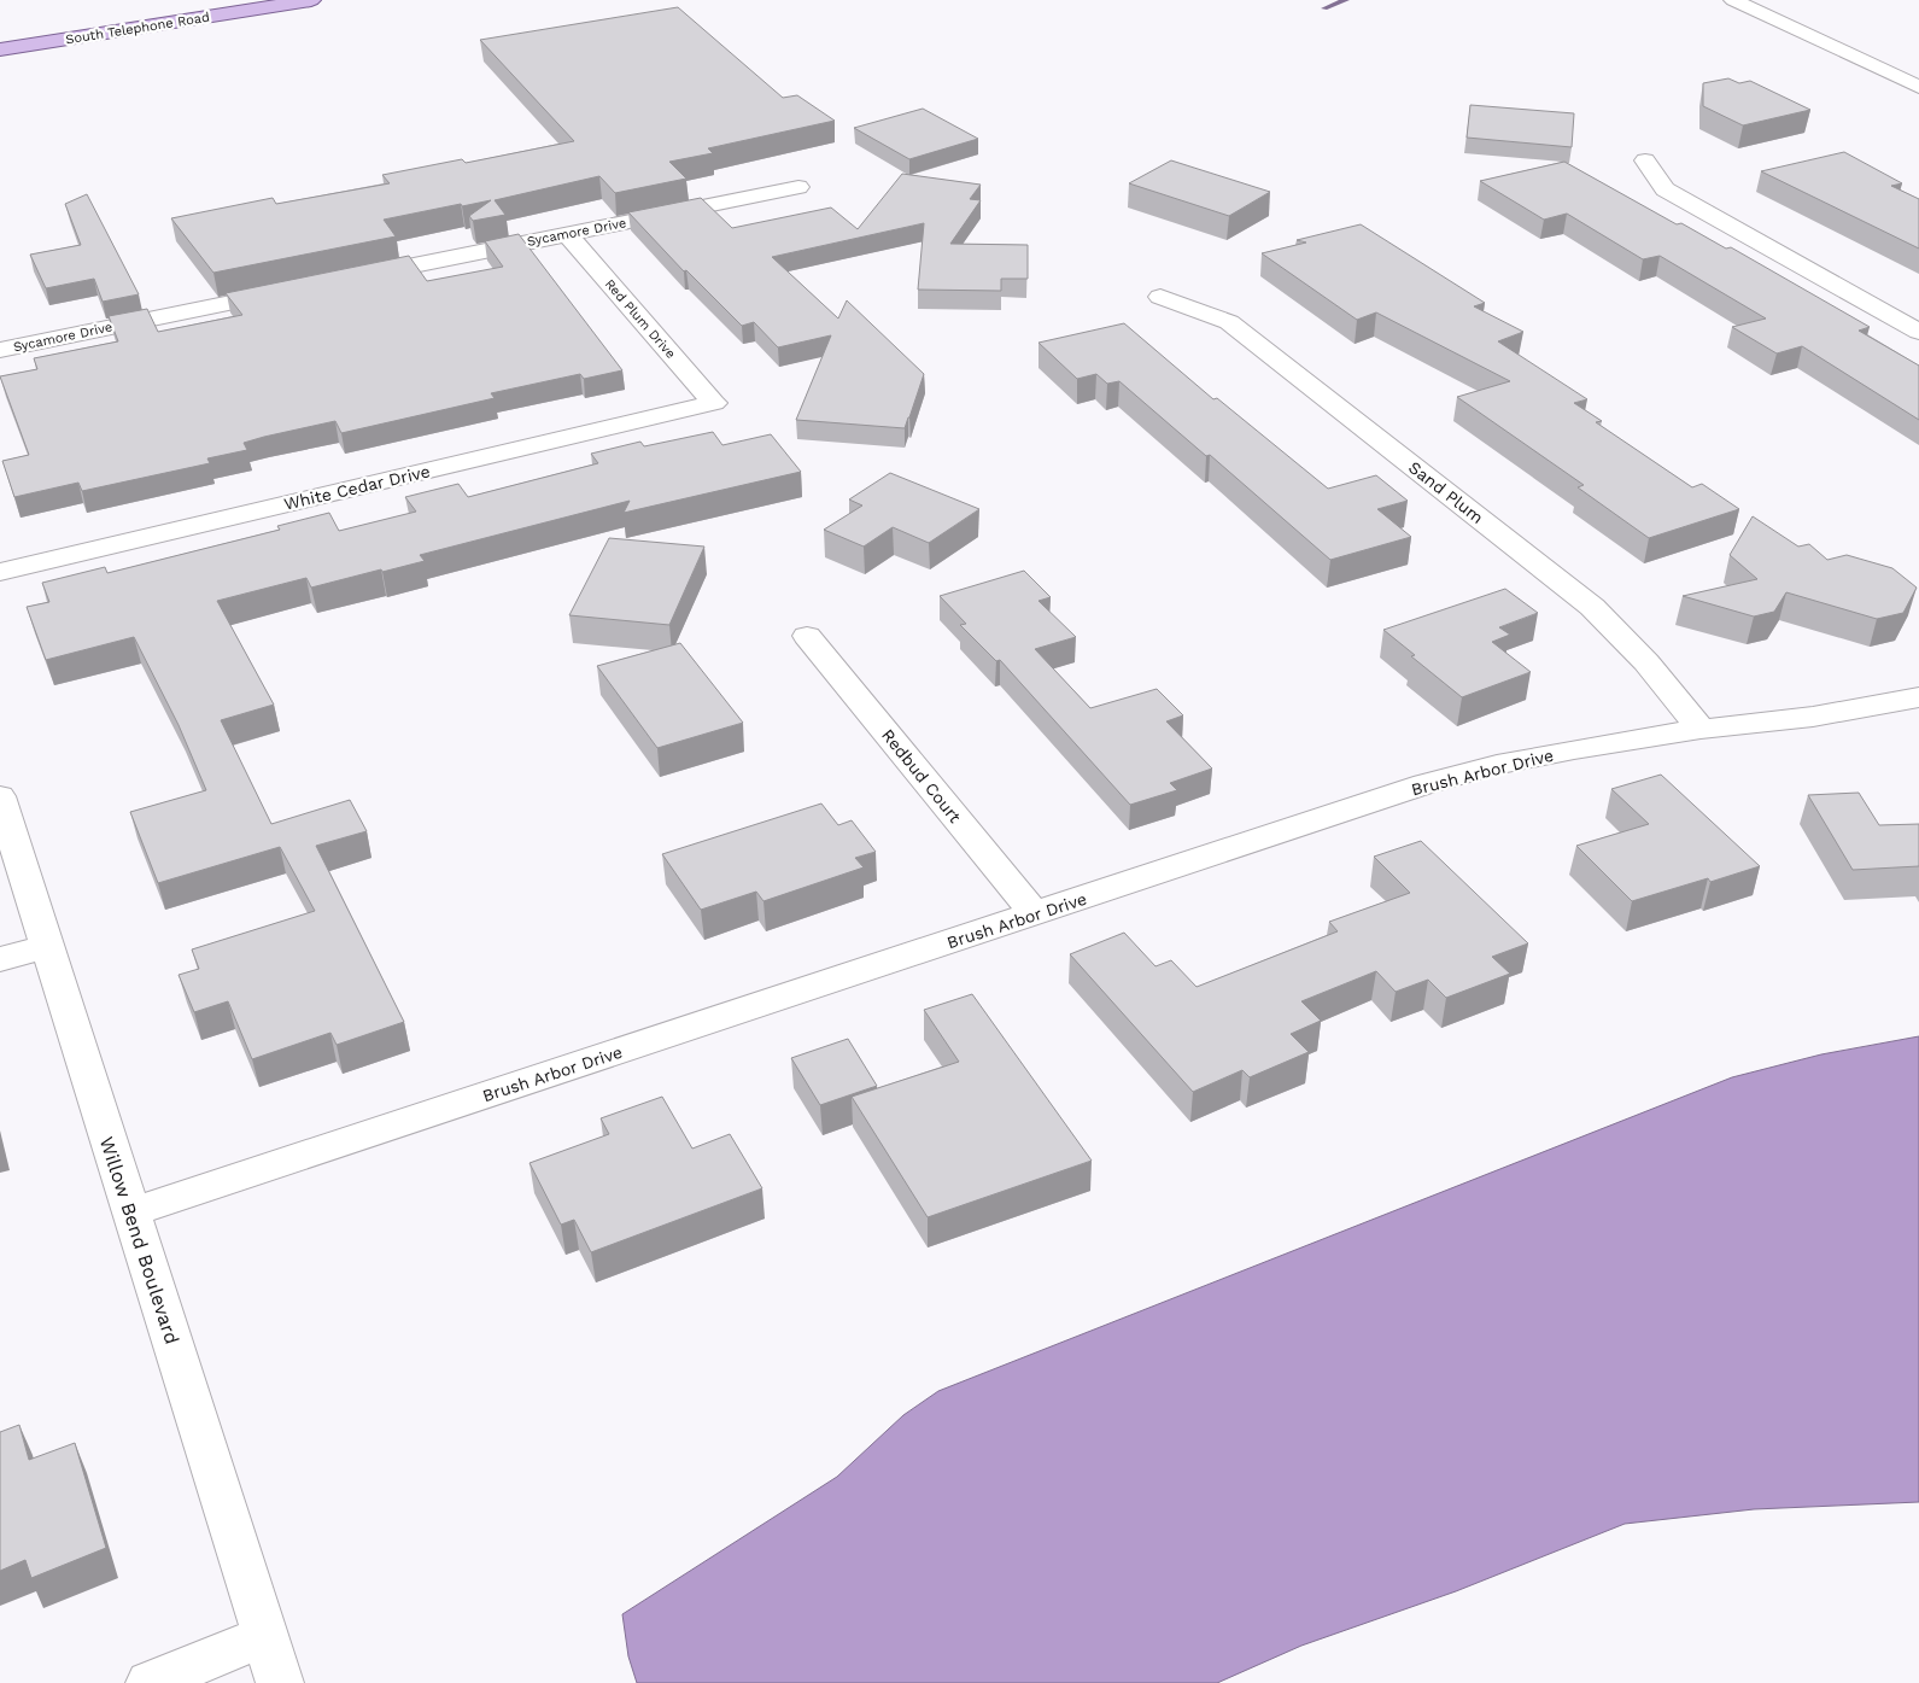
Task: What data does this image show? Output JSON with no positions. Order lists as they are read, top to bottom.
{
  "streets": {
    "main road": ["South Telephone Road"],
    "street": [
      "Sycamore Drive",
      "Red Plum Drive",
      "White Cedar Drive",
      "Sand Plum",
      "Brush Arbor Drive",
      "Redbud Court",
      "Willow Bend Boulevard"
    ]
  },
  "crossings": [
    ["Sycamore Drive", "Red Plum Drive"],
    ["Red Plum Drive", "White Cedar Drive"],
    ["Sand Plum", "Brush Arbor Drive"],
    ["Brush Arbor Drive", "Redbud Court"],
    ["Brush Arbor Drive", "Willow Bend Boulevard"]
  ]
}
